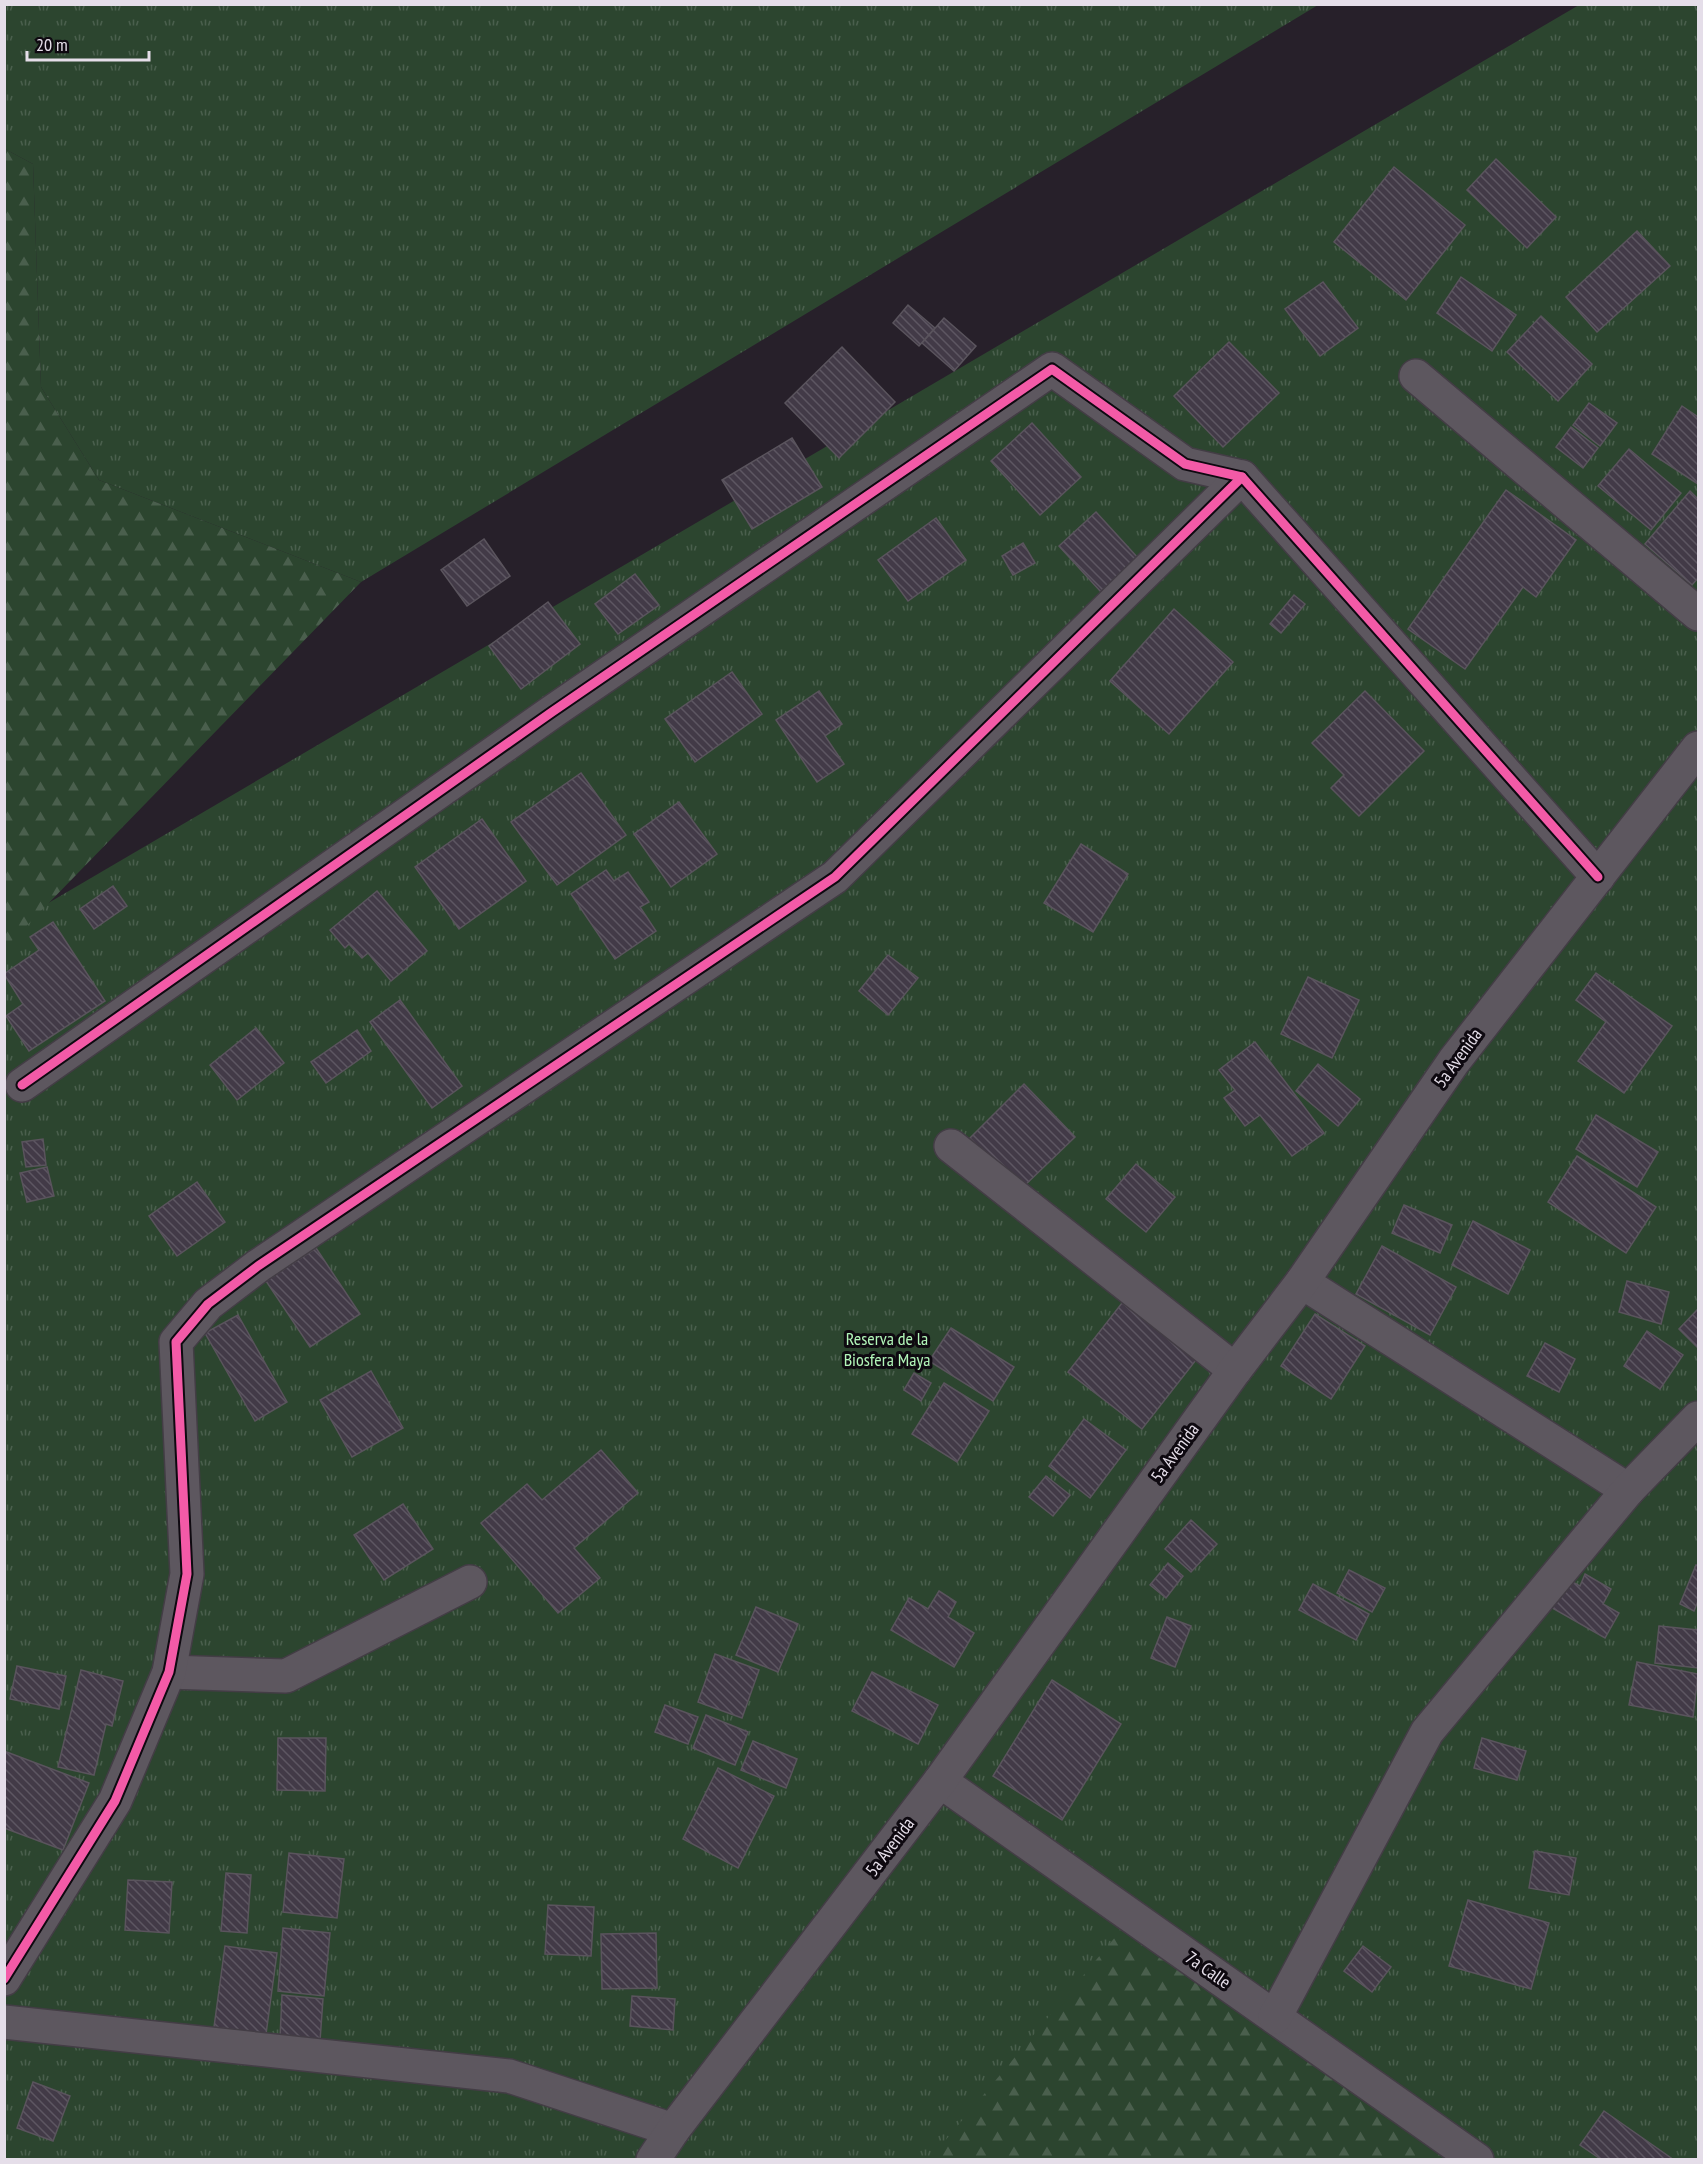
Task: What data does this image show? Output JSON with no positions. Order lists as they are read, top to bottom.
{
  "streets": {
    "street": ["5a Avenida", "7a Calle"]
  },
  "crossings": [
    ["5a Avenida", "7a Calle"]
  ],
  "parks": ["Reserva de la Biosfera Maya"],
  "scale_bar": "20 m"
}
